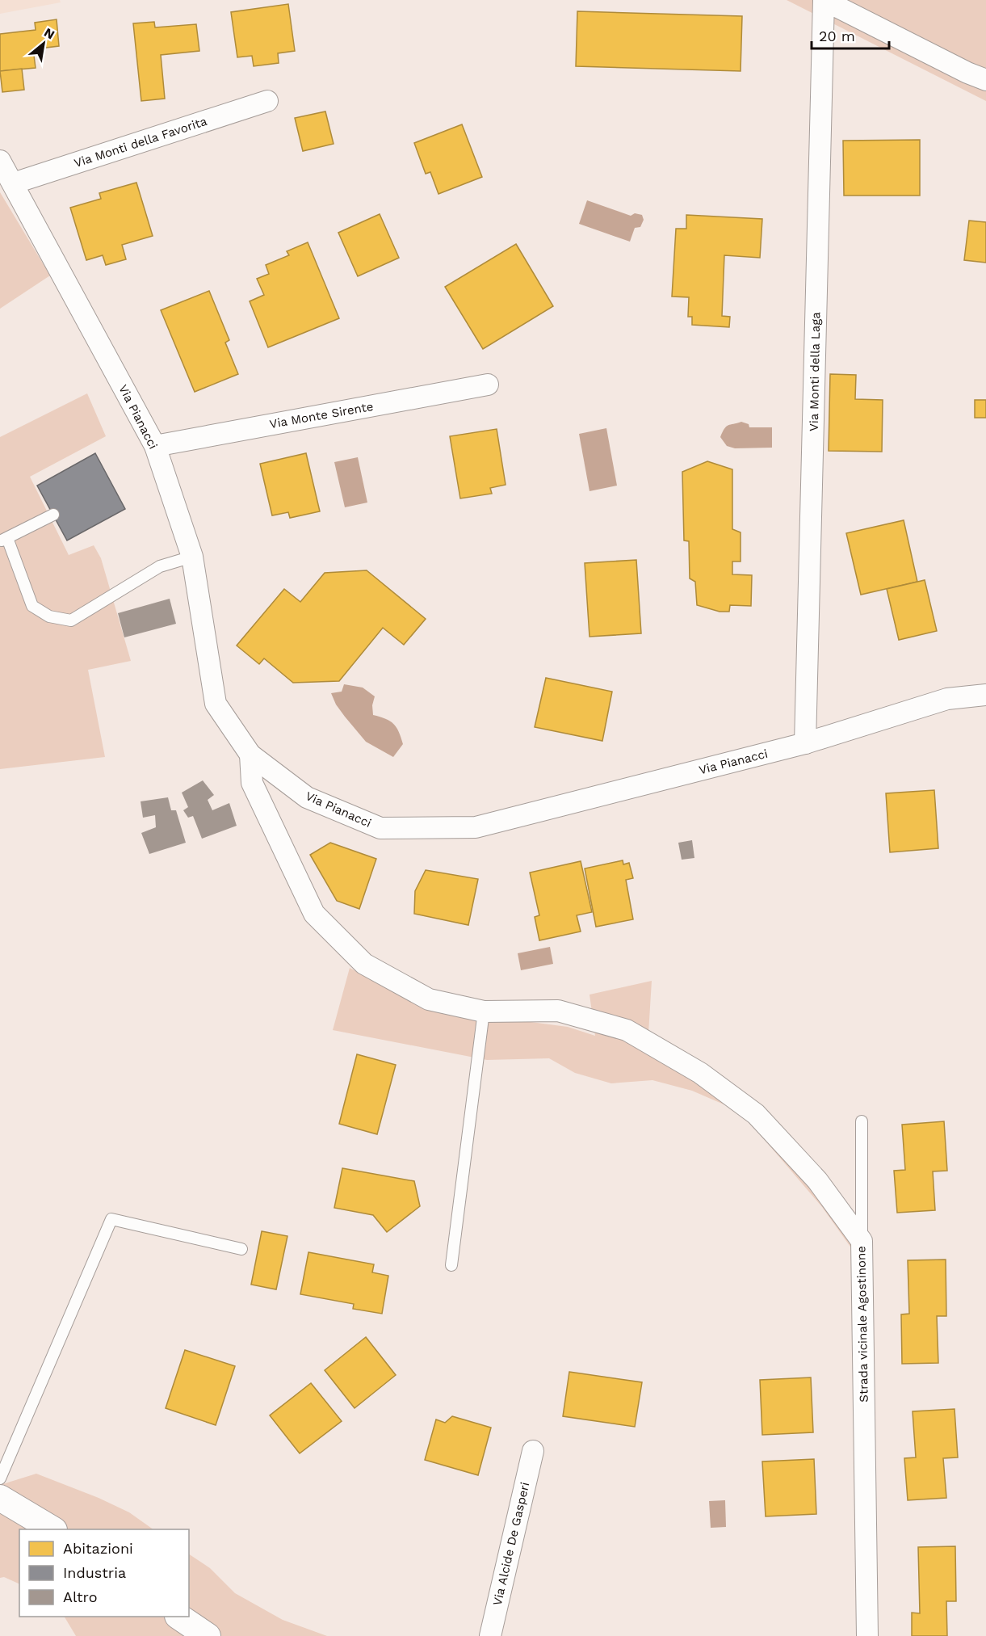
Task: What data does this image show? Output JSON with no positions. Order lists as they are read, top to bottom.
{
  "streets": {
    "street": [
      "Via Monti della Favorita",
      "Via Monti della Laga",
      "Via Monte Sirente",
      "Via Pianacci",
      "Strada vicinale Agostinone",
      "Via Alcide De Gasperi"
    ]
  },
  "crossings": [
    ["Via Monti della Favorita", "Via Pianacci"],
    ["Via Monti della Laga", "Via Pianacci"],
    ["Via Monte Sirente", "Via Pianacci"],
    ["Via Pianacci", "Strada vicinale Agostinone"]
  ],
  "legend": ["Abitazioni", "Industria", "Altro"],
  "scale_bar": "20 m",
  "north": "top right"
}
